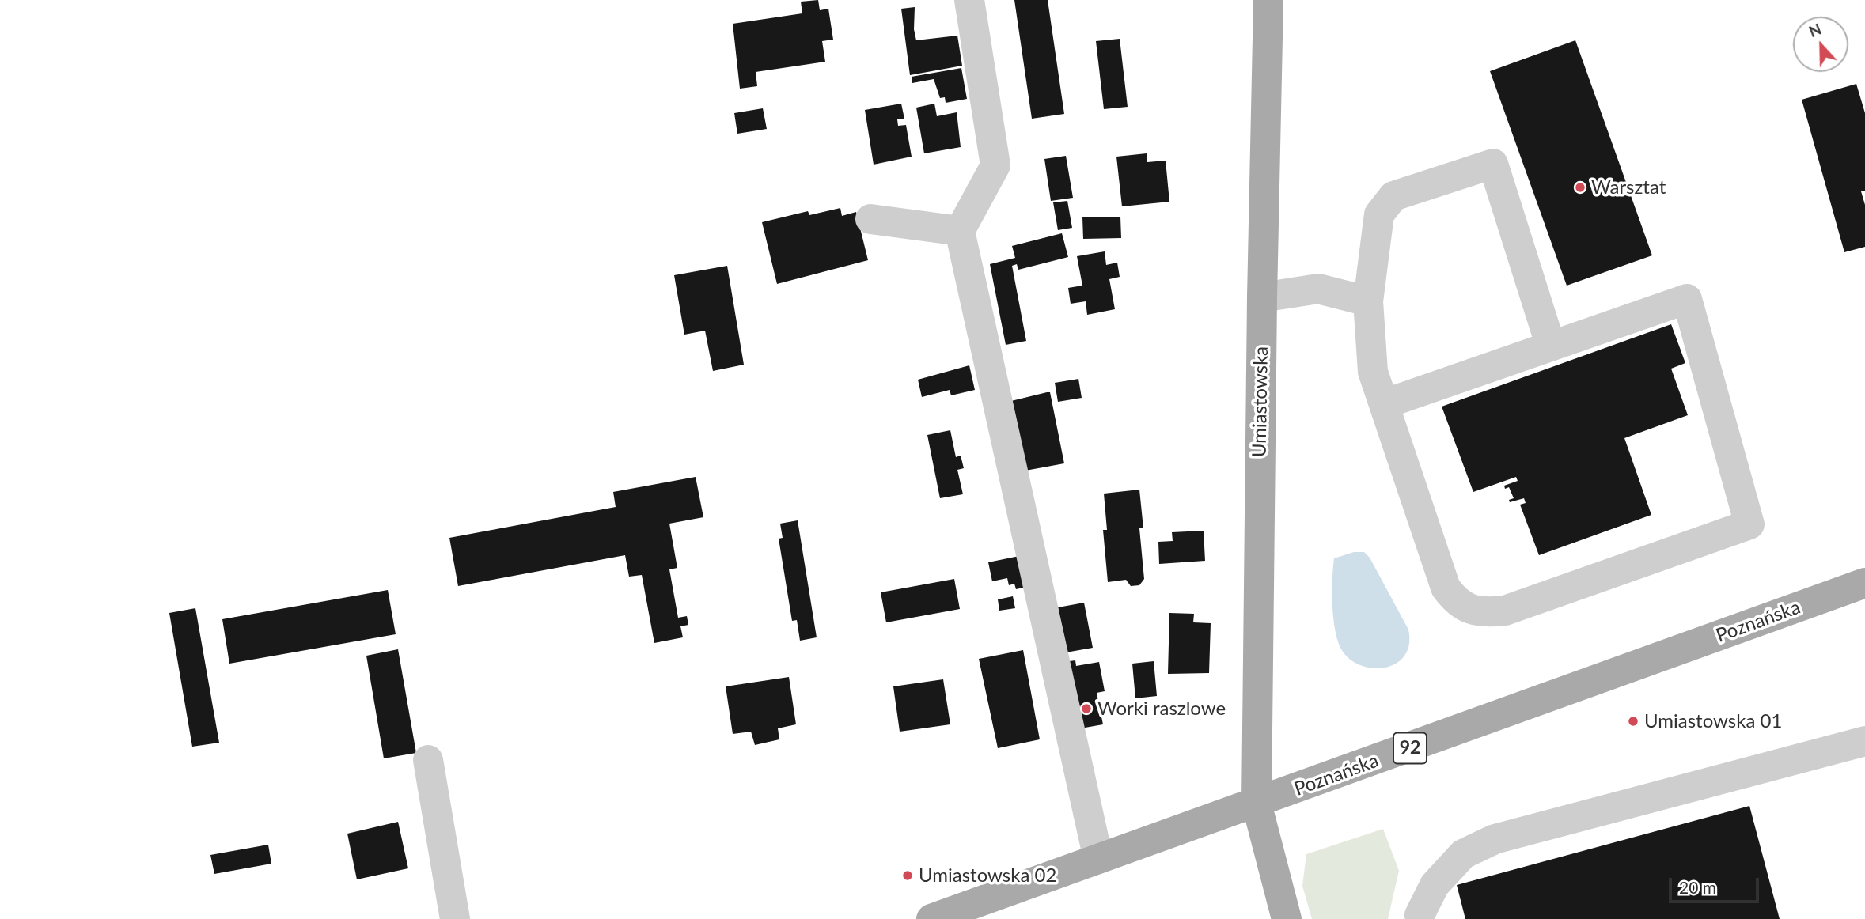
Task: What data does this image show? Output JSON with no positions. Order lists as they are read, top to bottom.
{
  "streets": {
    "main road": ["Umiastowska", "Poznańska", "92"]
  },
  "crossings": [
    ["Umiastowska", "Poznańska"]
  ],
  "places": [
    "Warsztat",
    "Worki raszlowe",
    "Umiastowska 01",
    "Umiastowska 02"
  ],
  "scale_bar": "20 m",
  "north": "top"
}
